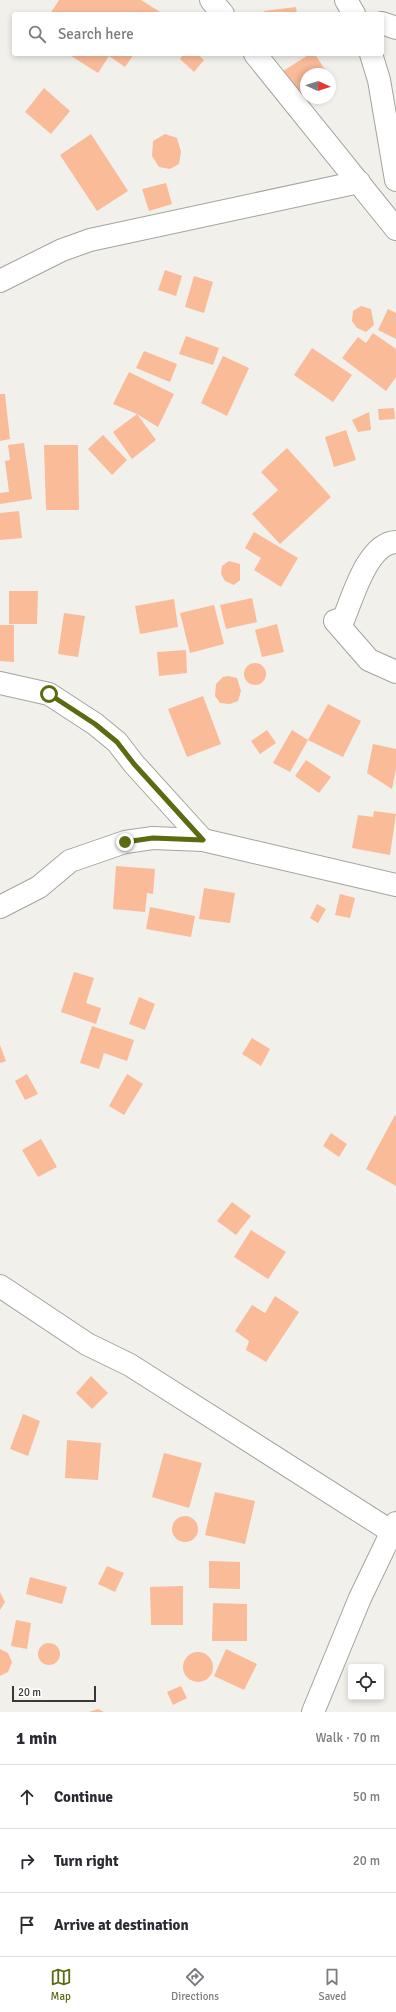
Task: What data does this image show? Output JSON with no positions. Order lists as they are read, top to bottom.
{
  "scale_bar": "20 m",
  "north": "right",
  "page": {
    "search": "Search here",
    "scale": "20 m",
    "heading": ["1 min", "Walk · 70 m"],
    "list": [
      ["Continue", "50 m"],
      ["Turn right", "20 m"],
      "Arrive at destination"
    ],
    "nav": ["Map", "Directions", "Saved"]
  }
}
